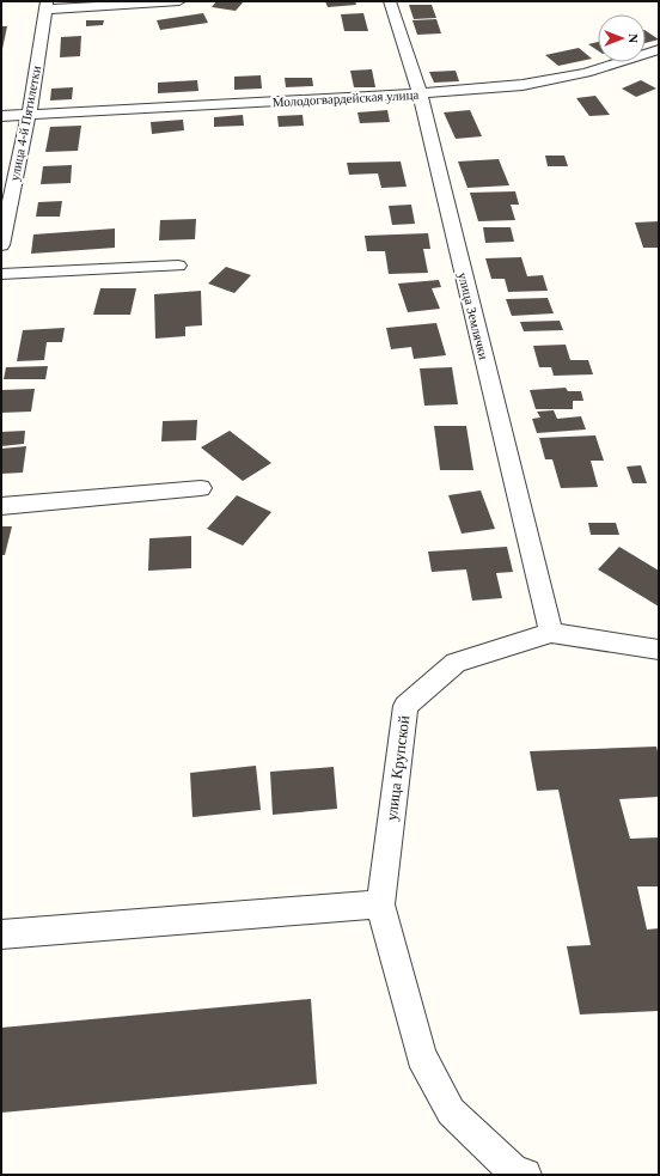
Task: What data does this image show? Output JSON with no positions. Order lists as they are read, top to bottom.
{
  "streets": {
    "street": [
      "Молодогвардейская улица",
      "улица 4-й Пятилетки",
      "улица Землячки",
      "улица Крупской"
    ]
  },
  "crossings": [
    ["Молодогвардейская улица", "улица 4-й Пятилетки"],
    ["Молодогвардейская улица", "улица Землячки"],
    ["улица Землячки", "улица Крупской"]
  ],
  "north": "right"
}
